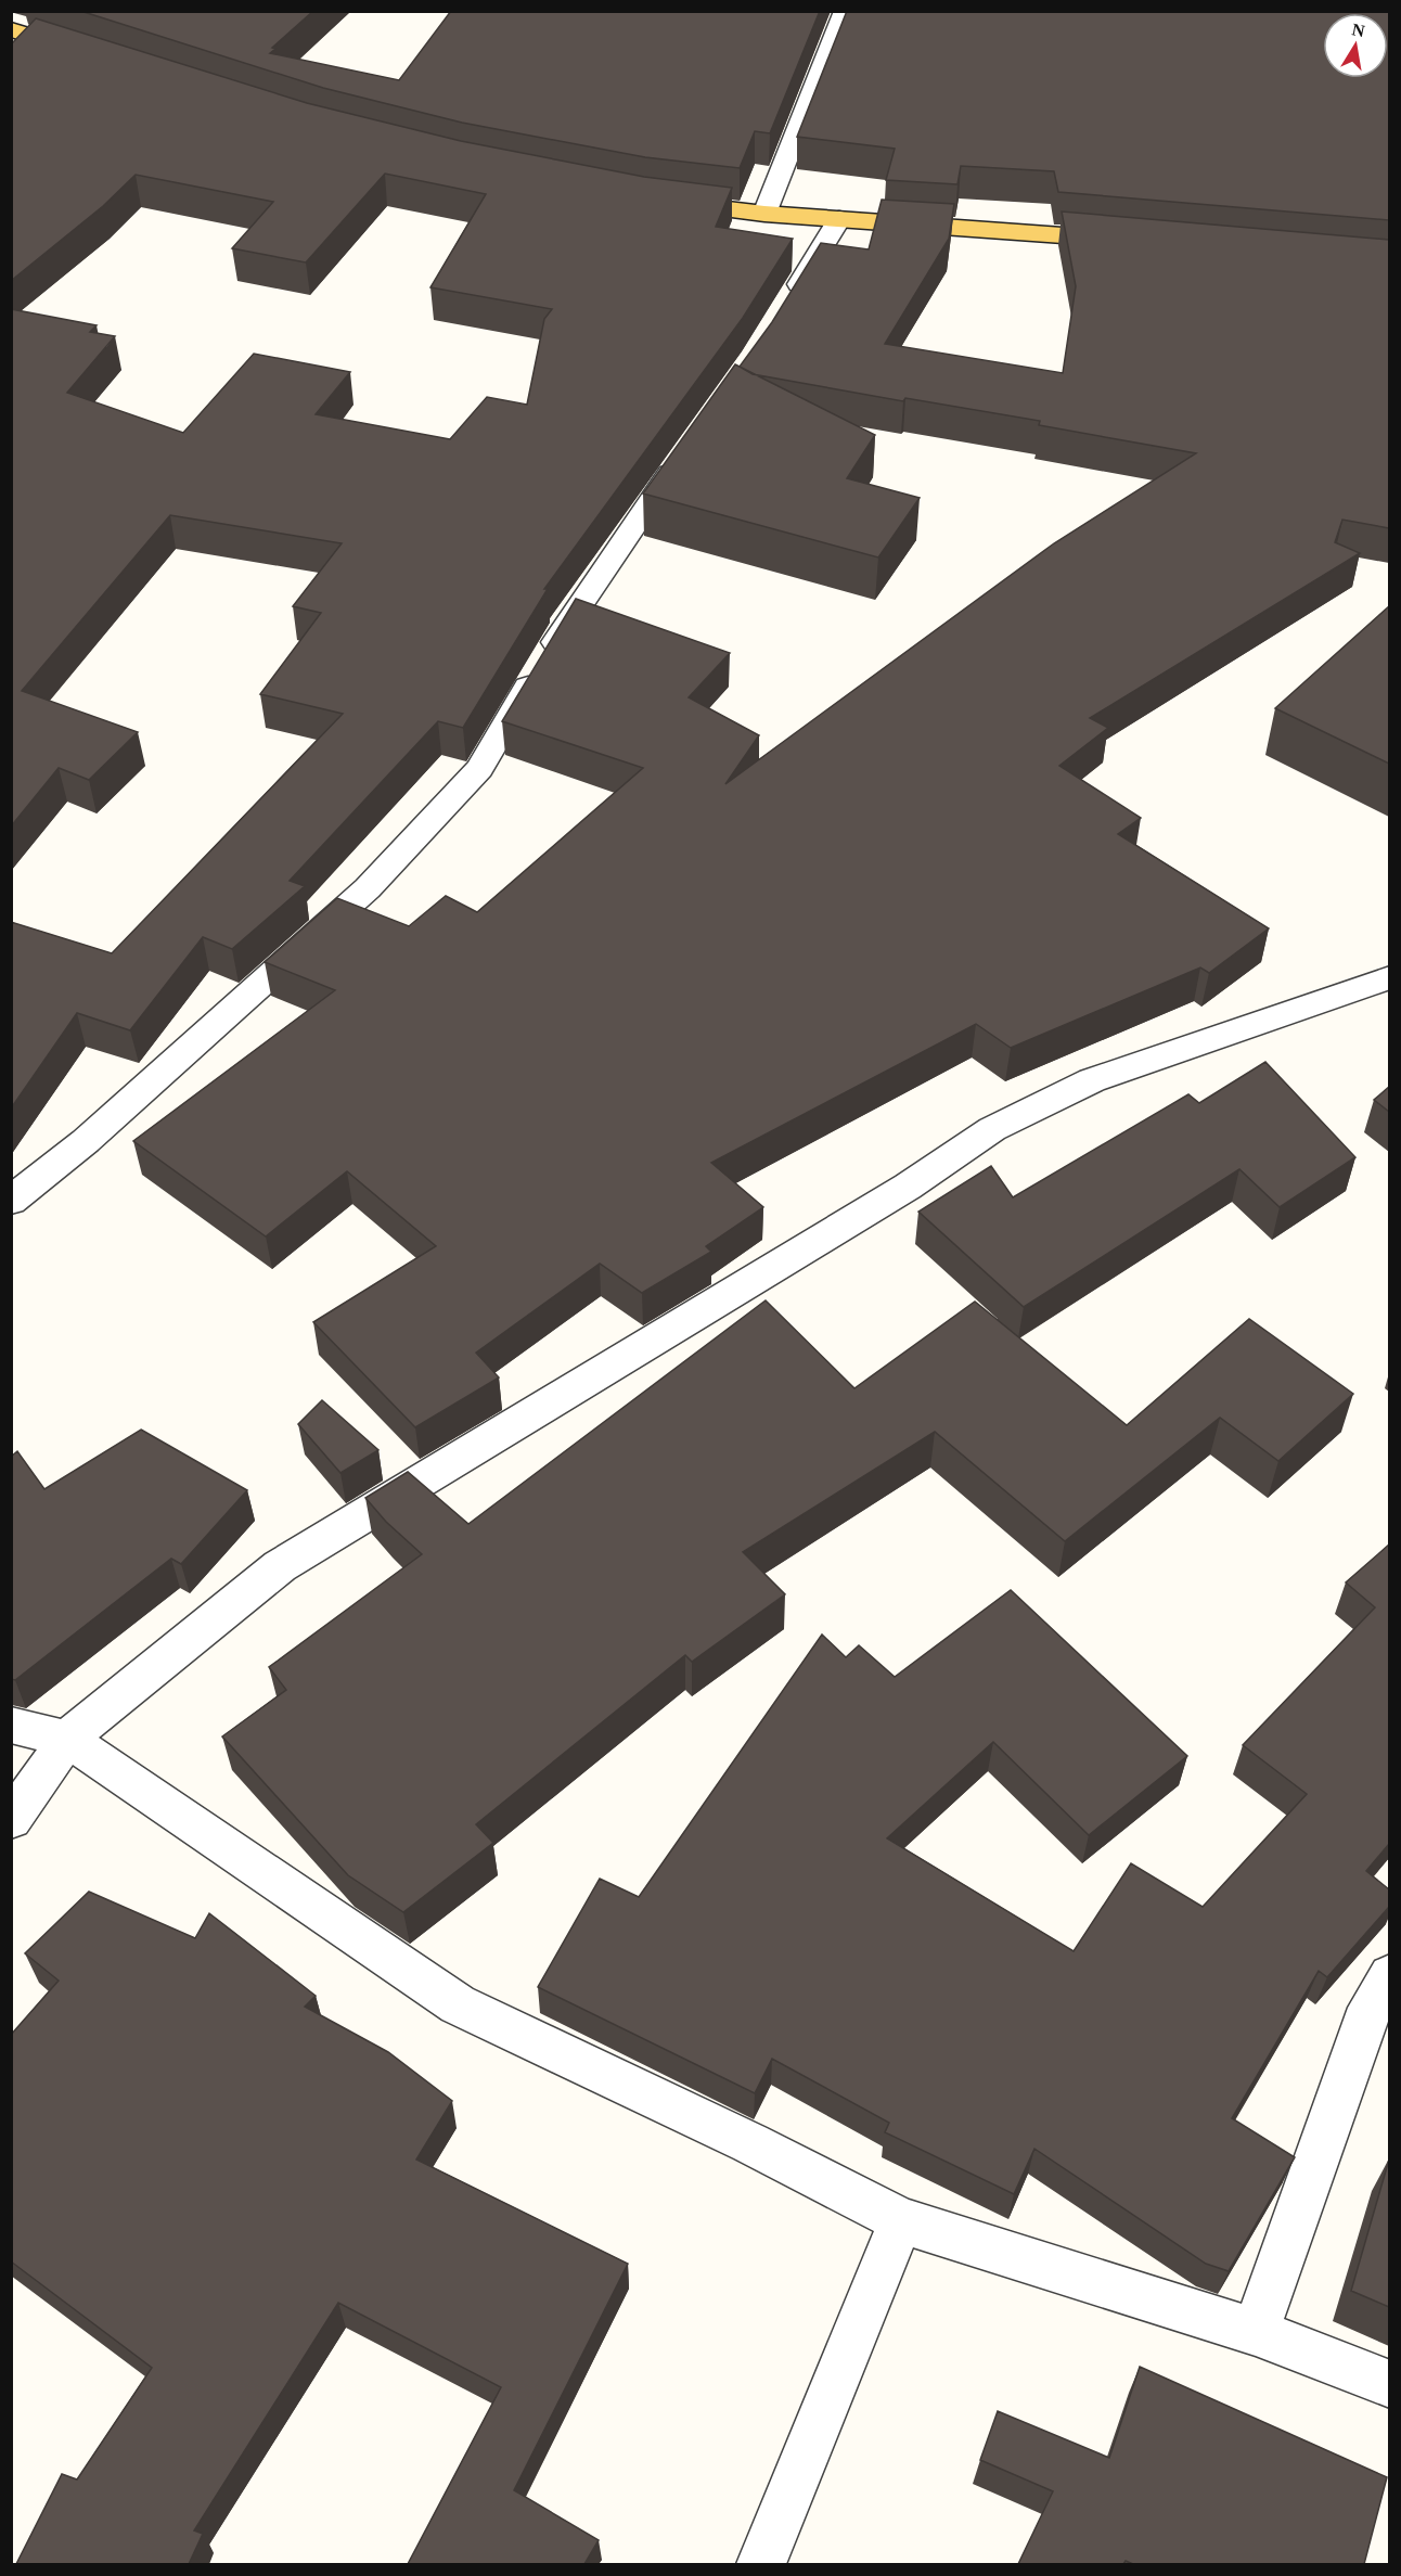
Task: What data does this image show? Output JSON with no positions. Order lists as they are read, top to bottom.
{
  "north": "top"
}
